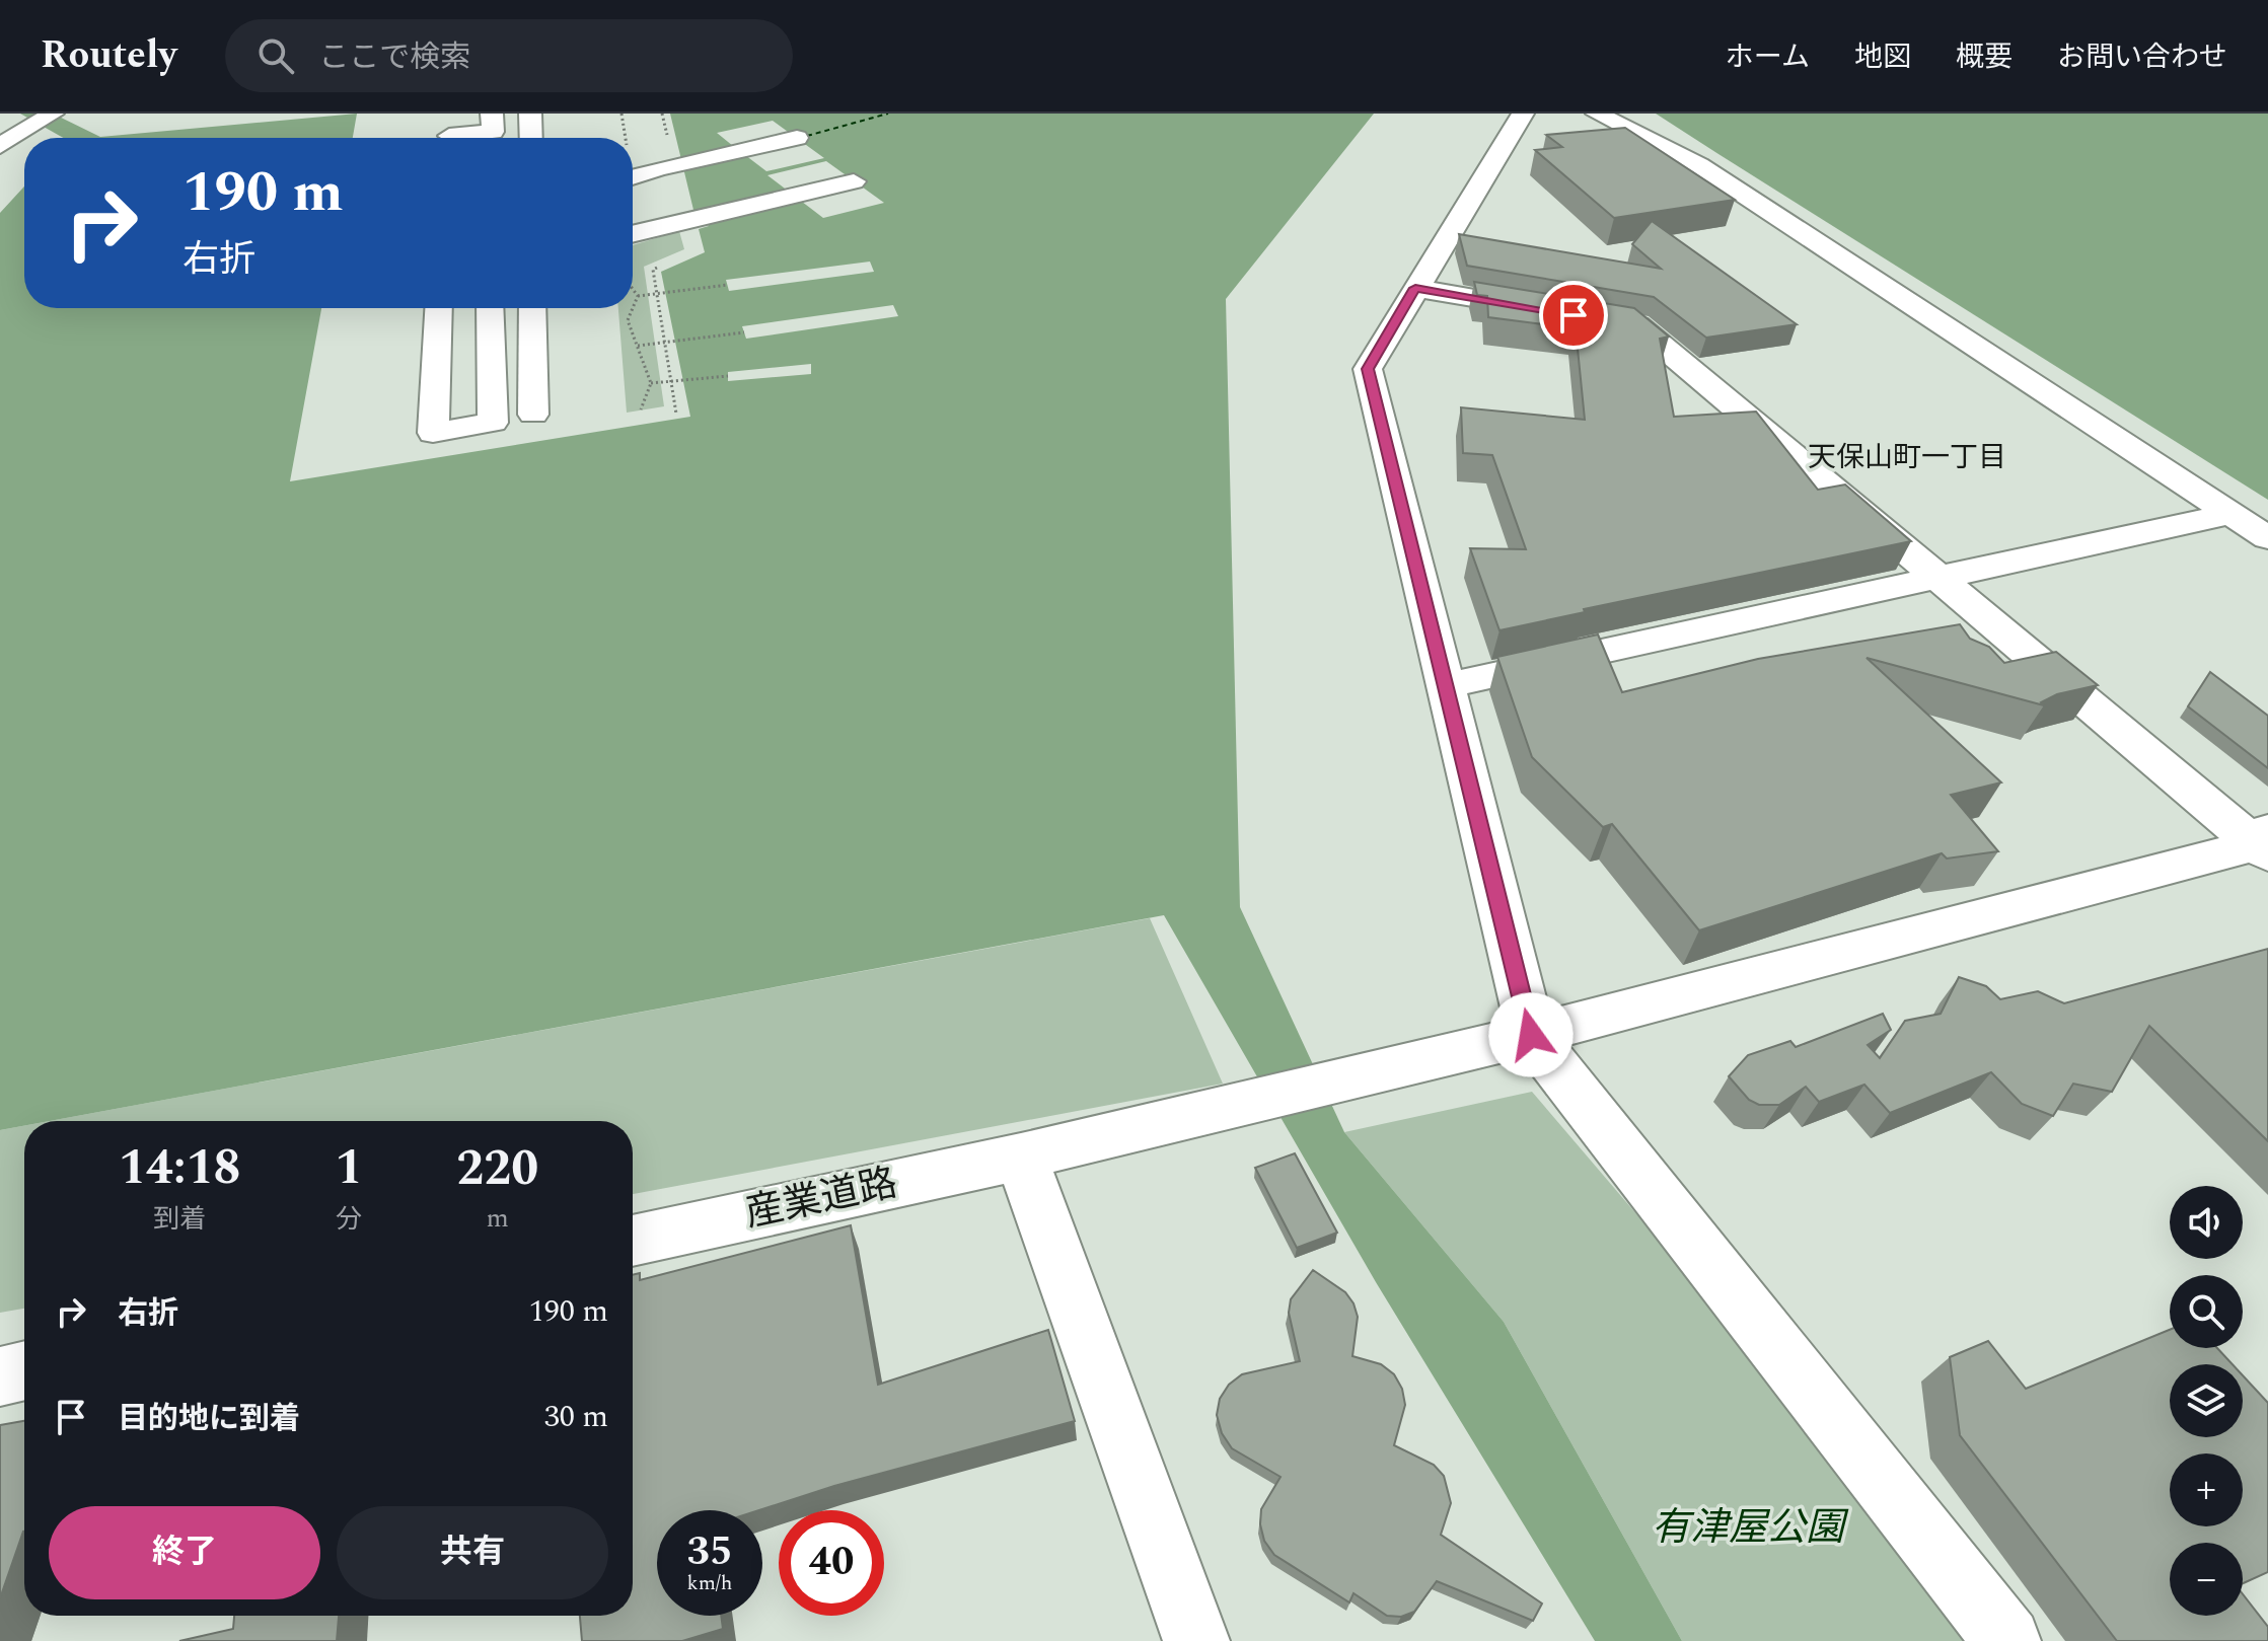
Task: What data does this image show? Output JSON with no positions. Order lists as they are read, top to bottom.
{
  "streets": {
    "street": ["産業道路"]
  },
  "districts": ["天保山町一丁目"],
  "parks": ["有津屋公園"],
  "page": {
    "header": "Routely",
    "search": "ここで検索",
    "nav": [
      "ホーム",
      "地図",
      "概要",
      "お問い合わせ"
    ],
    "turn": ["190 m", "右折"],
    "eta": [
      "14:18",
      "到着",
      "1",
      "分",
      "220",
      "m"
    ],
    "map_buttons": ["+", "−"],
    "list": [
      {
        "name": "右折",
        "value": "190 m"
      },
      {
        "name": "目的地に到着",
        "value": "30 m"
      }
    ],
    "buttons": ["終了", "共有"],
    "speed": "35 km/h",
    "limit": "40"
  }
}
